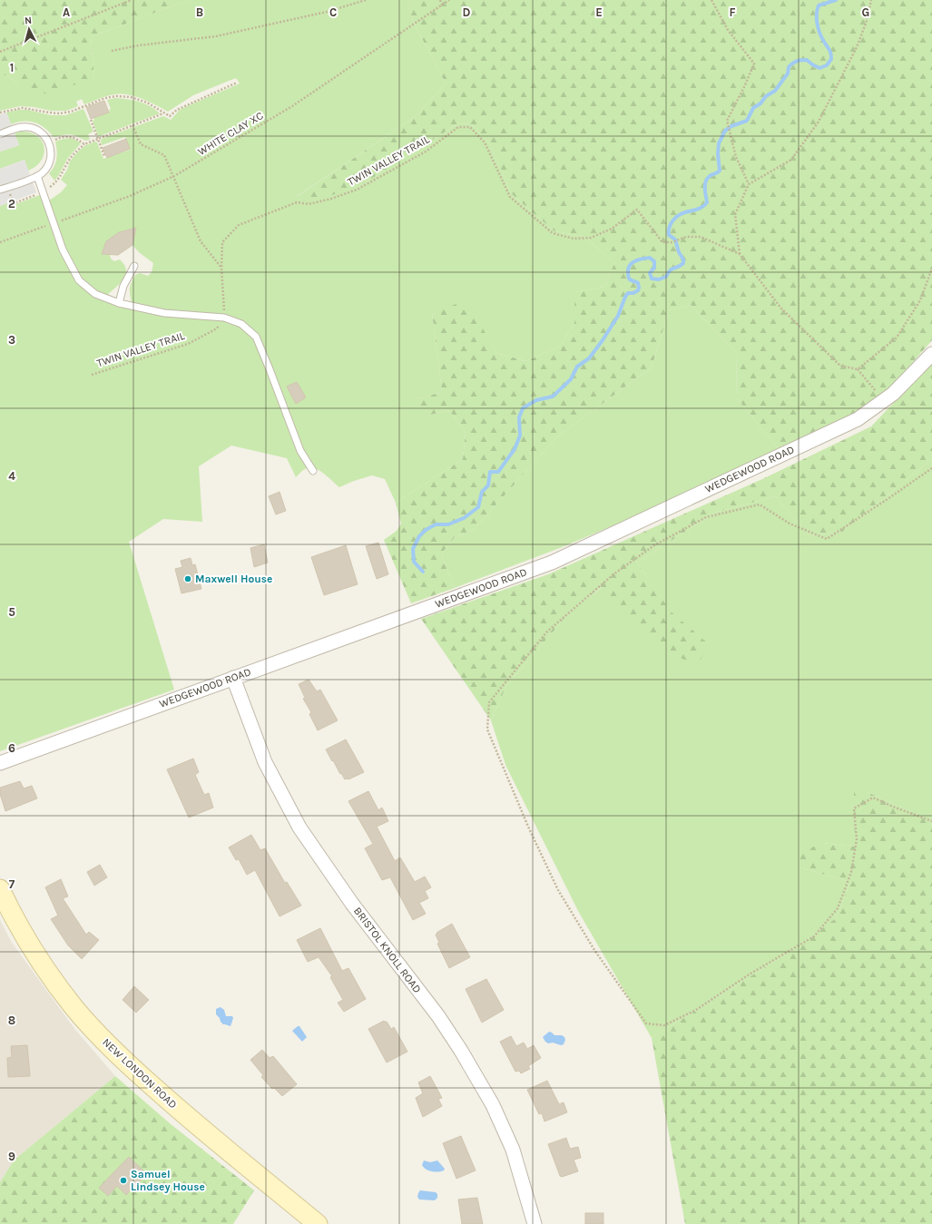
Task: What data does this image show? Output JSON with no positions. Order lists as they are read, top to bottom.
{
  "streets": {
    "main road": ["NEW LONDON ROAD"],
    "street": ["WEDGEWOOD ROAD", "BRISTOL KNOLL ROAD"],
    "path": ["WHITE CLAY XC", "TWIN VALLEY TRAIL"]
  },
  "crossings": [
    ["WEDGEWOOD ROAD", "BRISTOL KNOLL ROAD"]
  ],
  "places": ["Maxwell House", "Samuel Lindsey House"],
  "north": "top",
  "grid": {
    "columns": [
      "A",
      "B",
      "C",
      "D",
      "E",
      "F",
      "G"
    ],
    "rows": [
      "1",
      "2",
      "3",
      "4",
      "5",
      "6",
      "7",
      "8",
      "9"
    ]
  }
}
